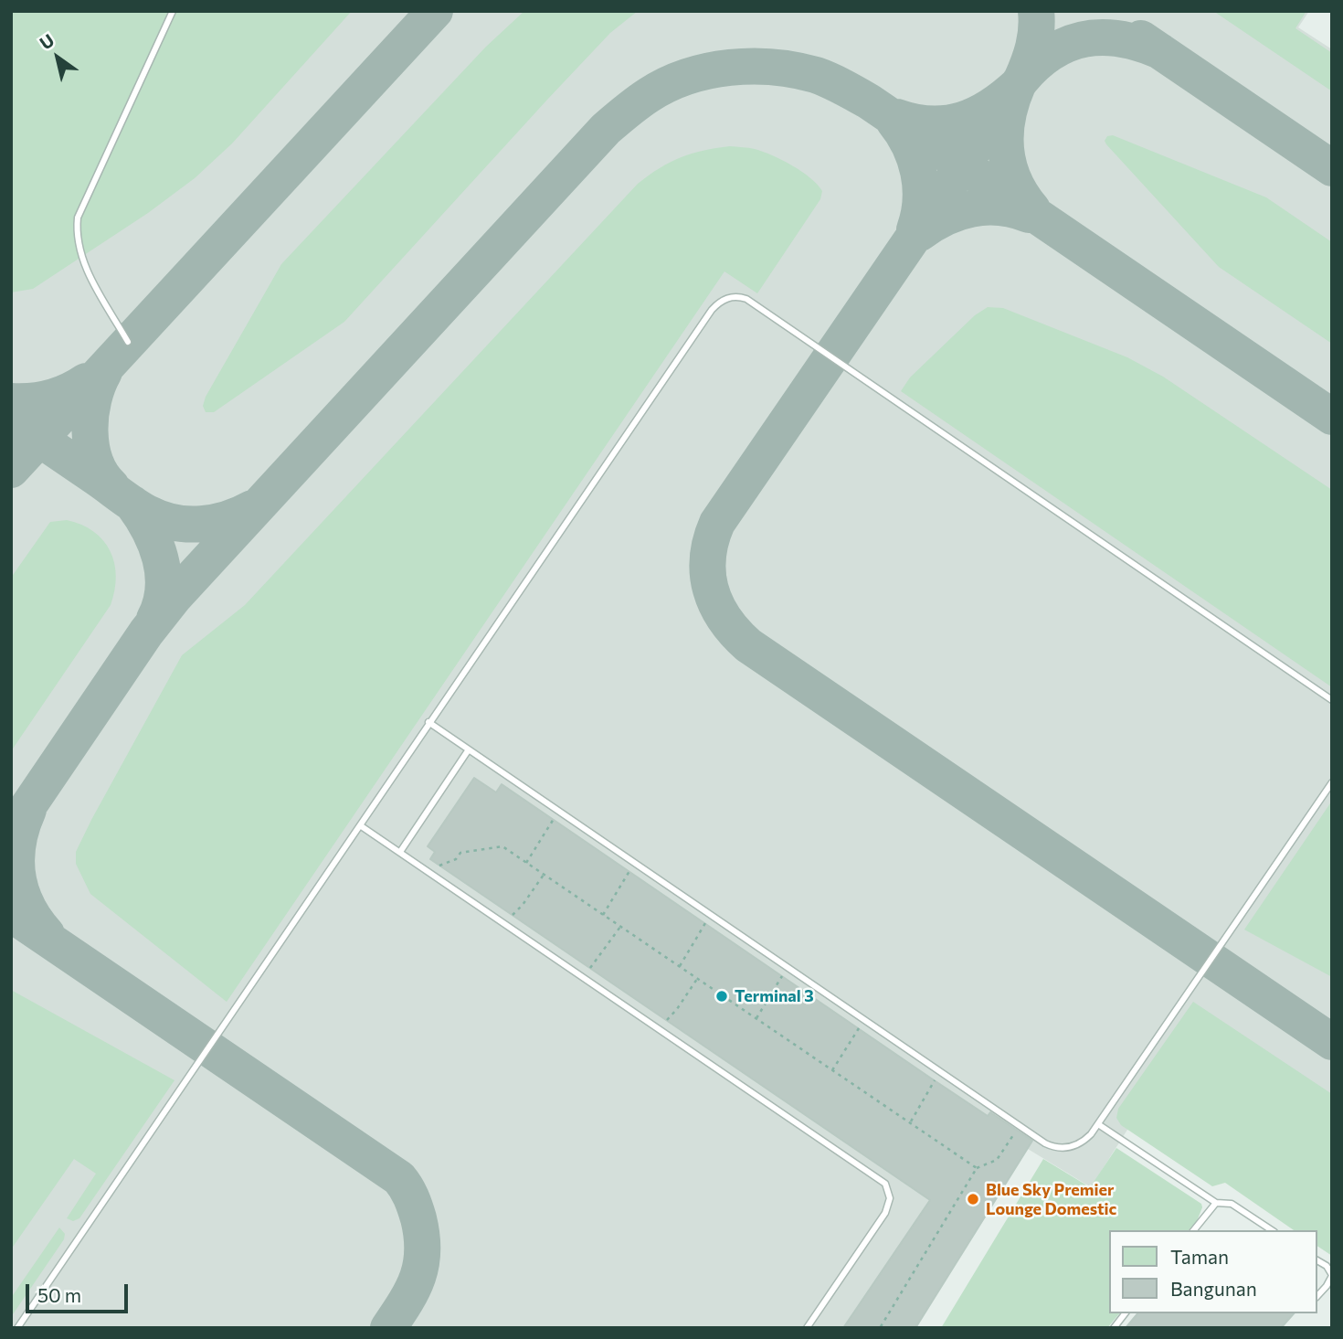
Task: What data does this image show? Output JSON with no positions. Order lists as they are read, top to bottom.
{
  "places": ["Terminal 3", "Blue Sky Premier Lounge Domestic"],
  "legend": ["Taman", "Bangunan"],
  "scale_bar": "50 m",
  "north": "top left"
}
